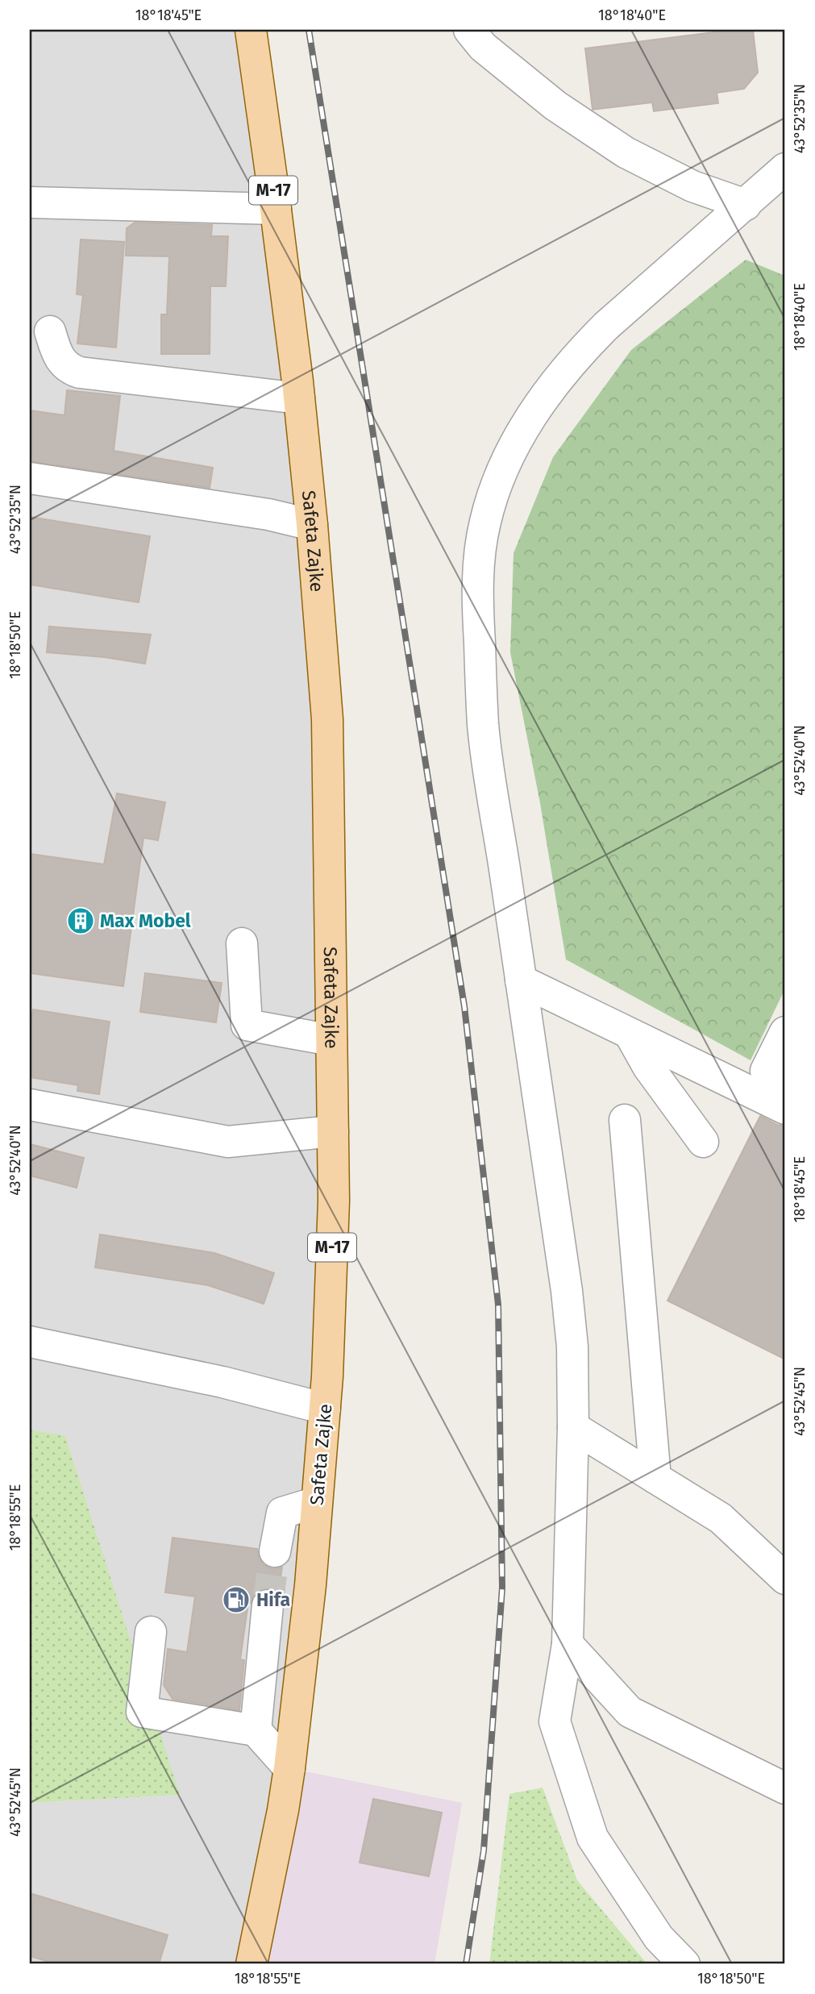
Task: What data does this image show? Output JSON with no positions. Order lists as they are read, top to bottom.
{
  "streets": {
    "main road": ["M-17", "Safeta Zajke"]
  },
  "places": {
    "building": ["Max Mobel"],
    "fuel station": ["Hifa"]
  },
  "coordinates": [
    "18°18'45\"E",
    "18°18'40\"E",
    "43°52'35\"N",
    "18°18'50\"E",
    "43°52'40\"N",
    "43°52'45\"N",
    "18°18'55\"E"
  ]
}
